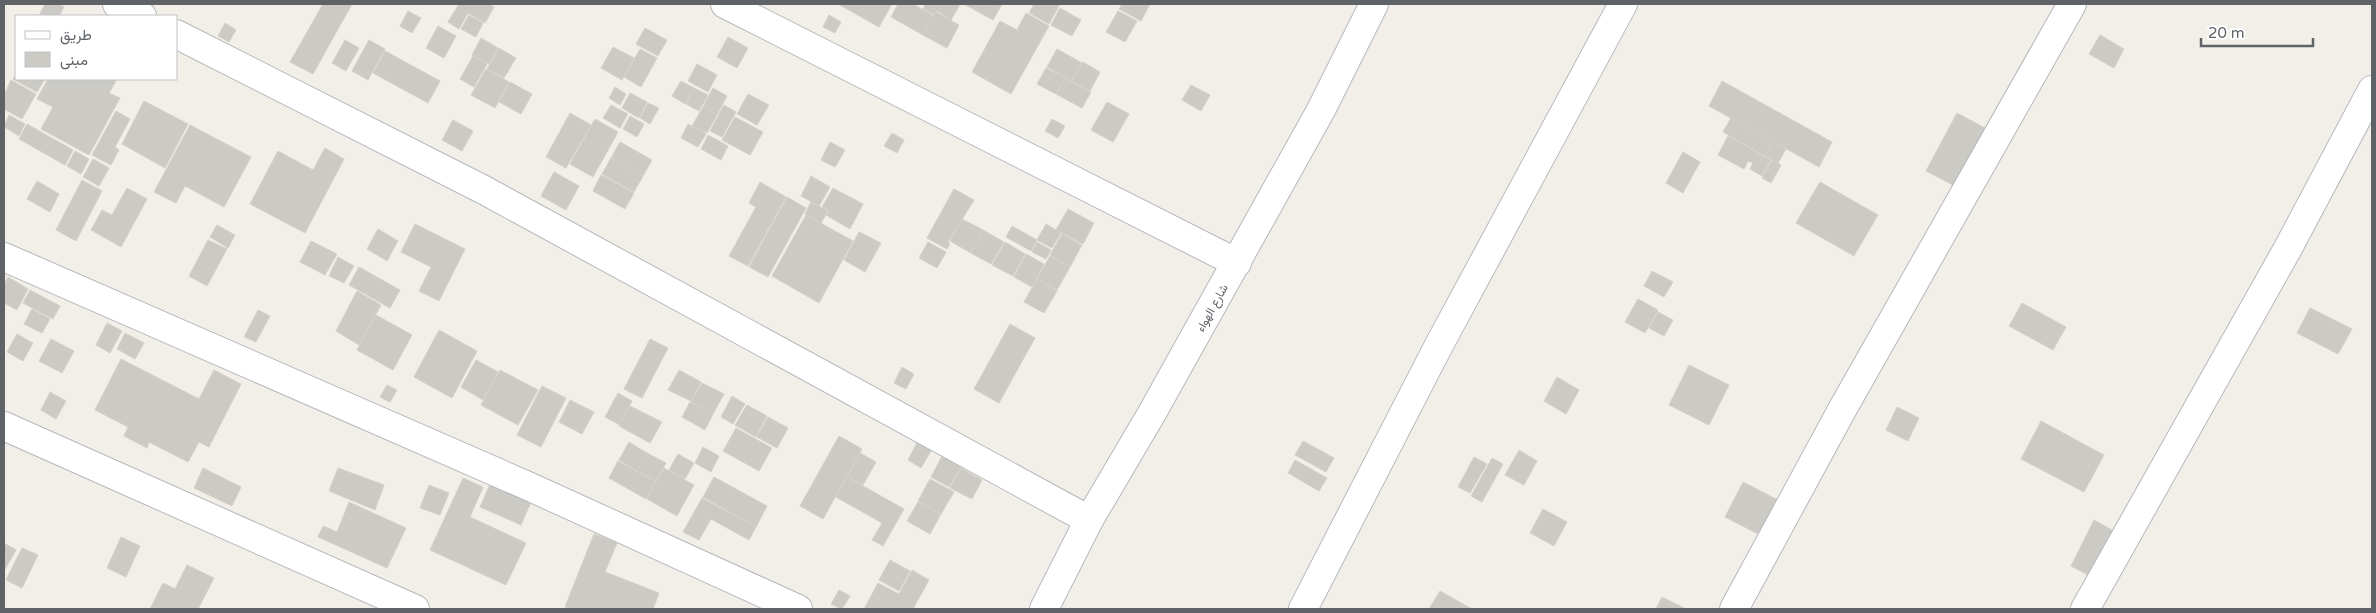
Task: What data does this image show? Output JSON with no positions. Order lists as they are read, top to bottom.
{
  "streets": {
    "street": ["شارع الهواء"]
  },
  "legend": ["طريق", "مبنى"],
  "scale_bar": "20 m"
}
